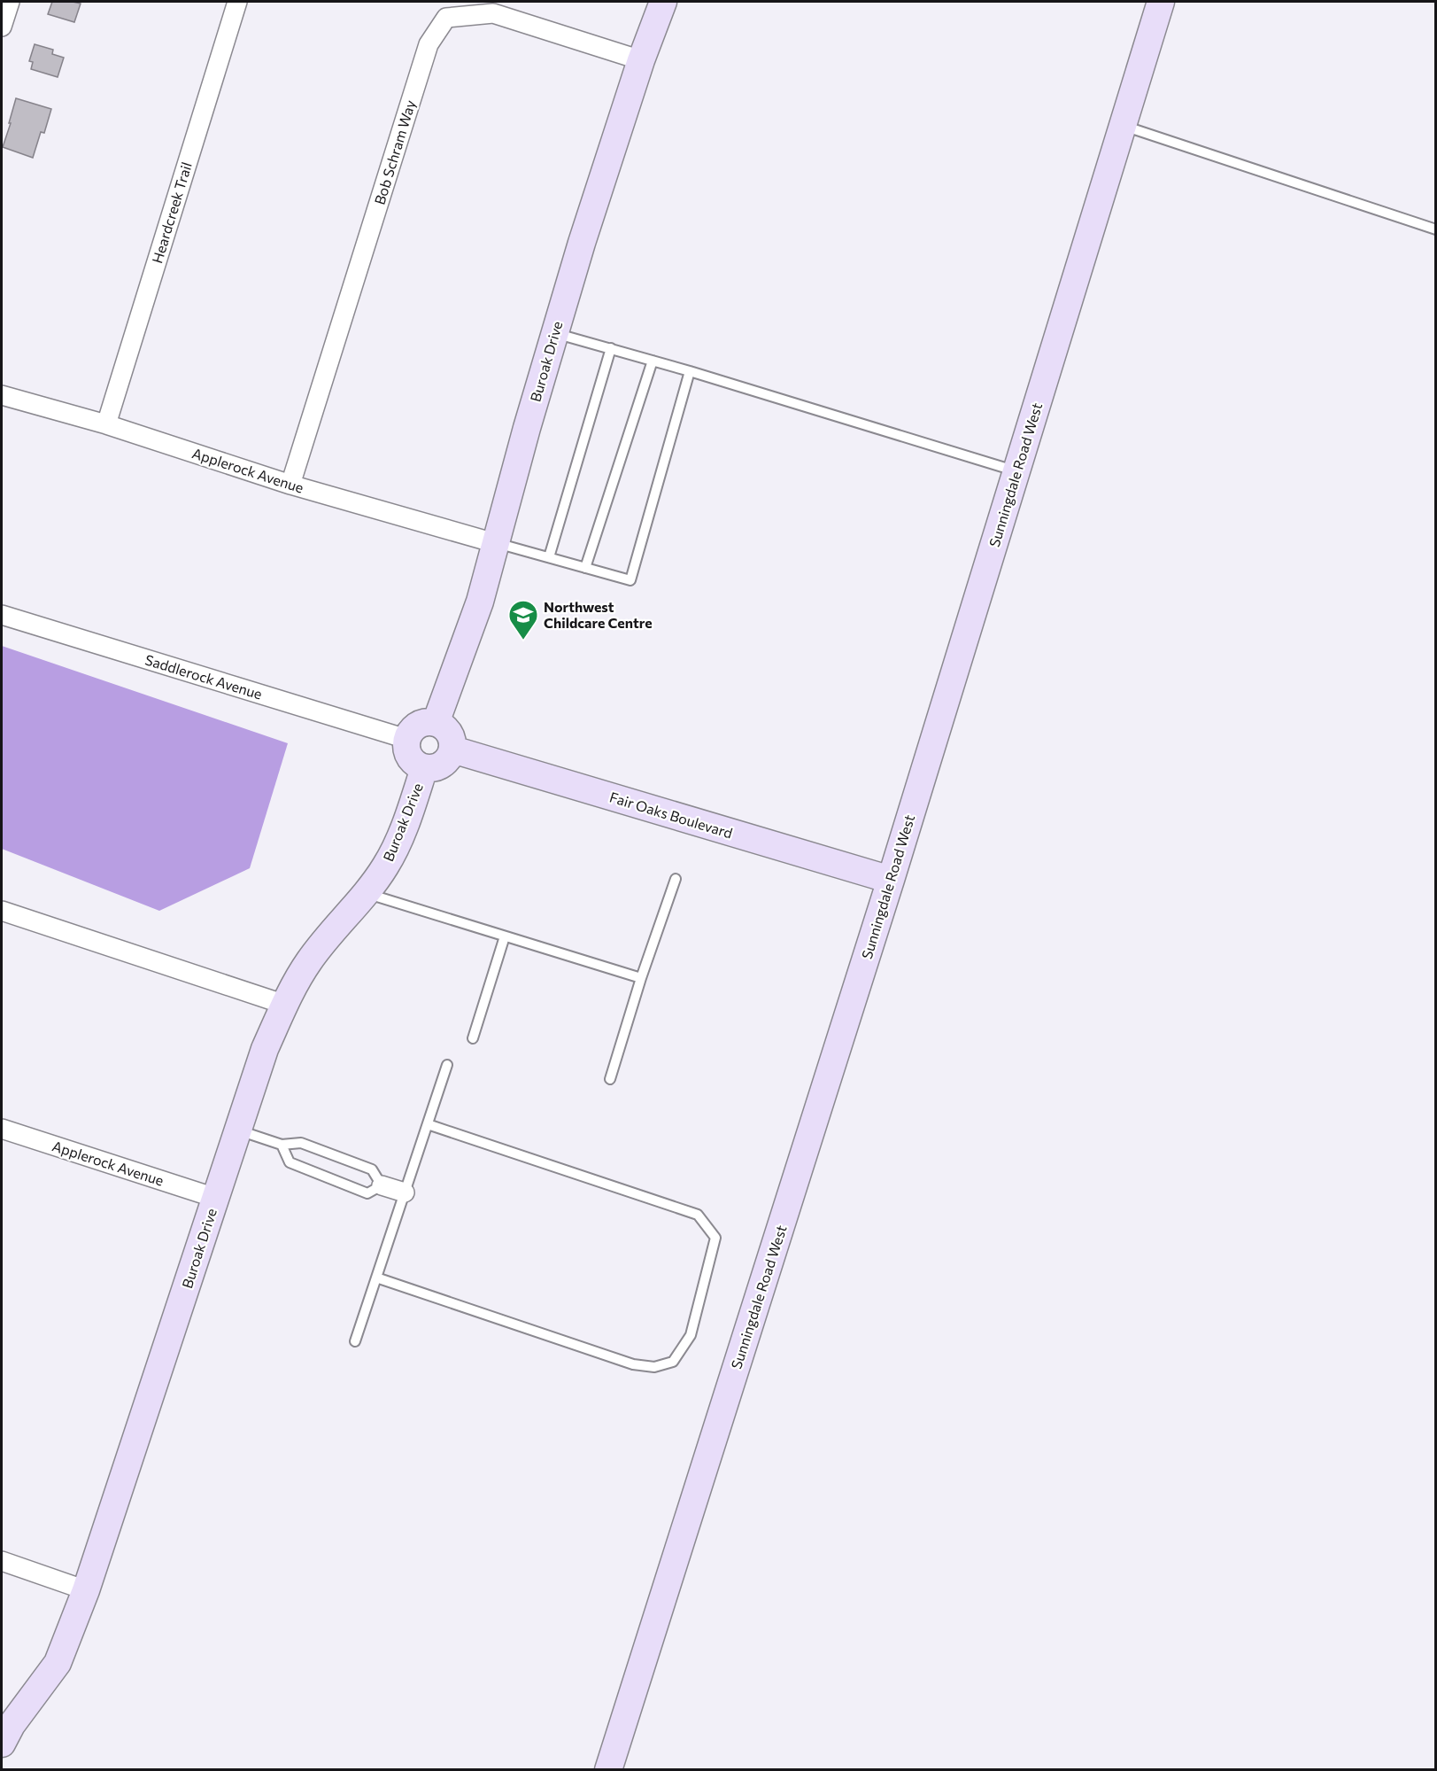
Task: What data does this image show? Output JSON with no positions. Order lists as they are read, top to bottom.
{
  "streets": {
    "street": [
      "Bob Schram Way",
      "Heardcreek Trail",
      "Buroak Drive",
      "Applerock Avenue",
      "Sunningdale Road West",
      "Saddlerock Avenue",
      "Fair Oaks Boulevard"
    ]
  },
  "crossings": [
    ["Bob Schram Way", "Buroak Drive"],
    ["Bob Schram Way", "Applerock Avenue"],
    ["Heardcreek Trail", "Applerock Avenue"],
    ["Buroak Drive", "Applerock Avenue"],
    ["Buroak Drive", "Saddlerock Avenue"],
    ["Buroak Drive", "Fair Oaks Boulevard"],
    ["Sunningdale Road West", "Fair Oaks Boulevard"],
    ["Saddlerock Avenue", "Fair Oaks Boulevard"]
  ],
  "places": {
    "school or university": ["Northwest Childcare Centre"]
  }
}
